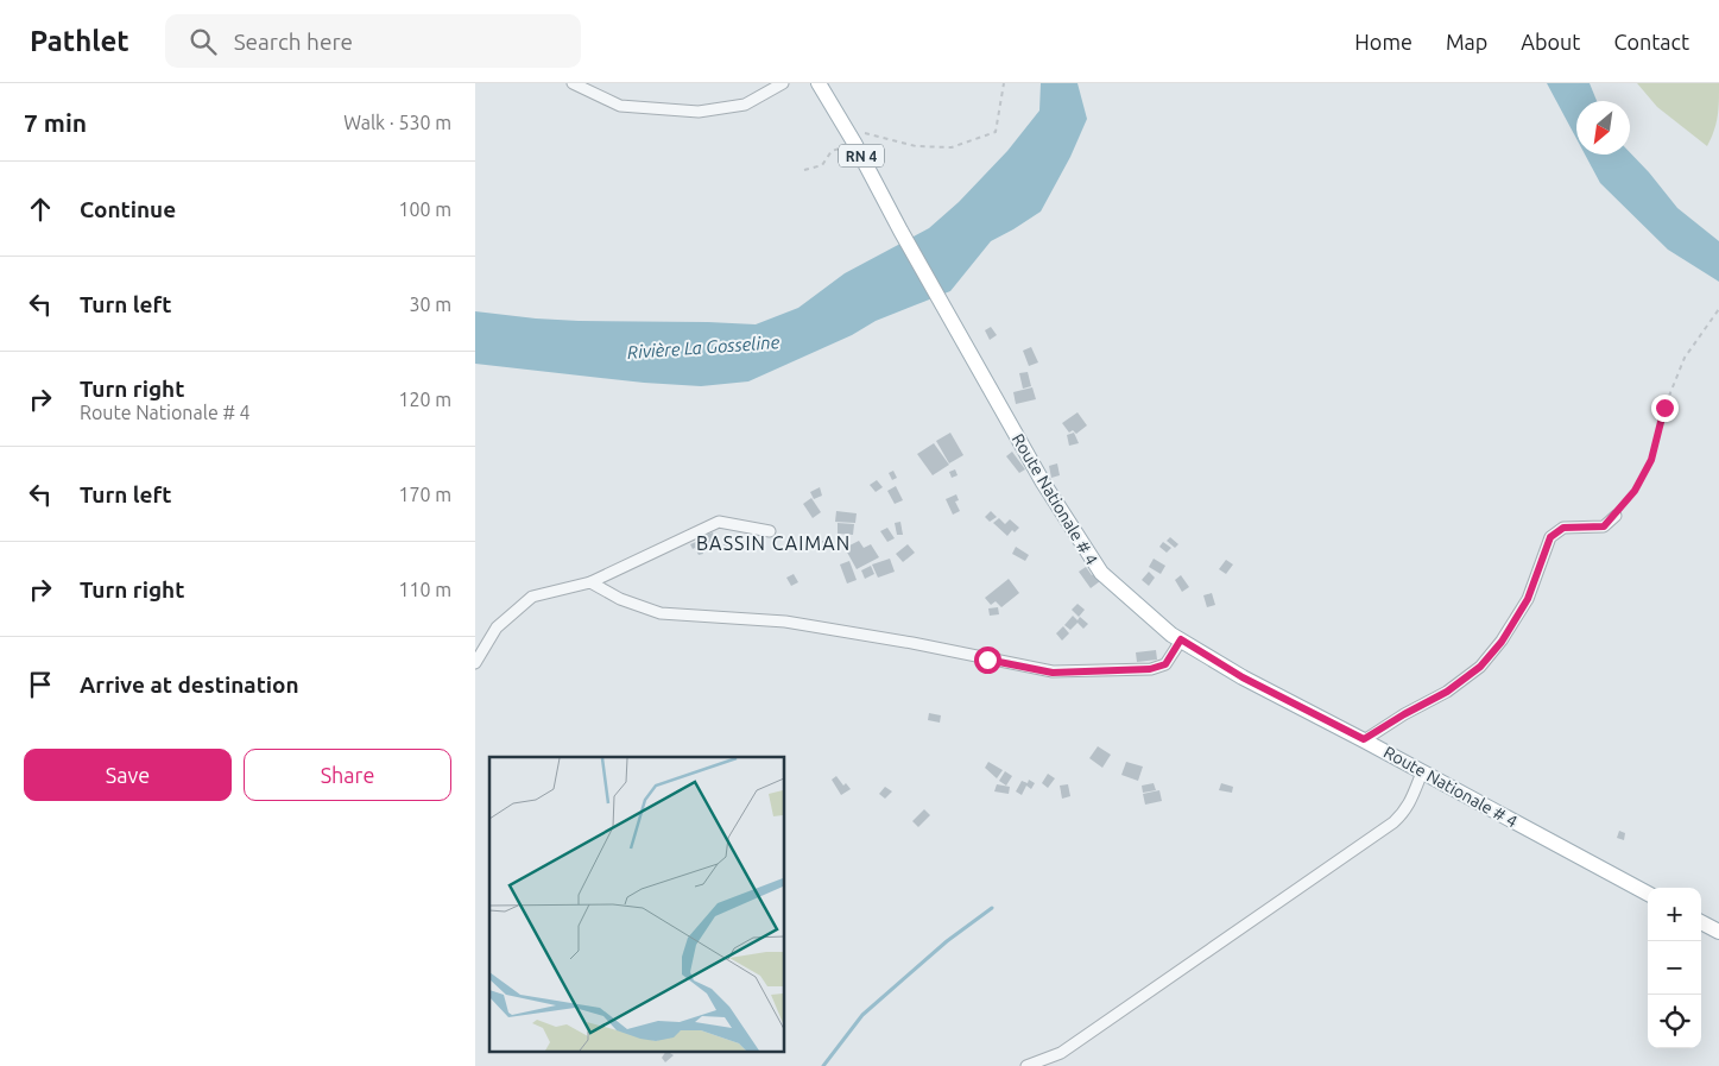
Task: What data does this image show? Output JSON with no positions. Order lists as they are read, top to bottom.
{
  "streets": {
    "main road": ["RN 4", "Route Nationale # 4"]
  },
  "districts": ["BASSIN CAIMAN"],
  "water": ["Rivière La Gosseline"],
  "north": "bottom left",
  "page": {
    "header": "Pathlet",
    "search": "Search here",
    "nav": [
      "Home",
      "Map",
      "About",
      "Contact"
    ],
    "heading": ["7 min", "Walk · 530 m"],
    "list": [
      ["Continue", "100 m"],
      ["Turn left", "30 m"],
      ["Turn right", "Route Nationale # 4", "120 m"],
      ["Turn left", "170 m"],
      ["Turn right", "110 m"],
      "Arrive at destination"
    ],
    "buttons": ["Save", "Share"],
    "map_buttons": ["+", "−"]
  }
}
